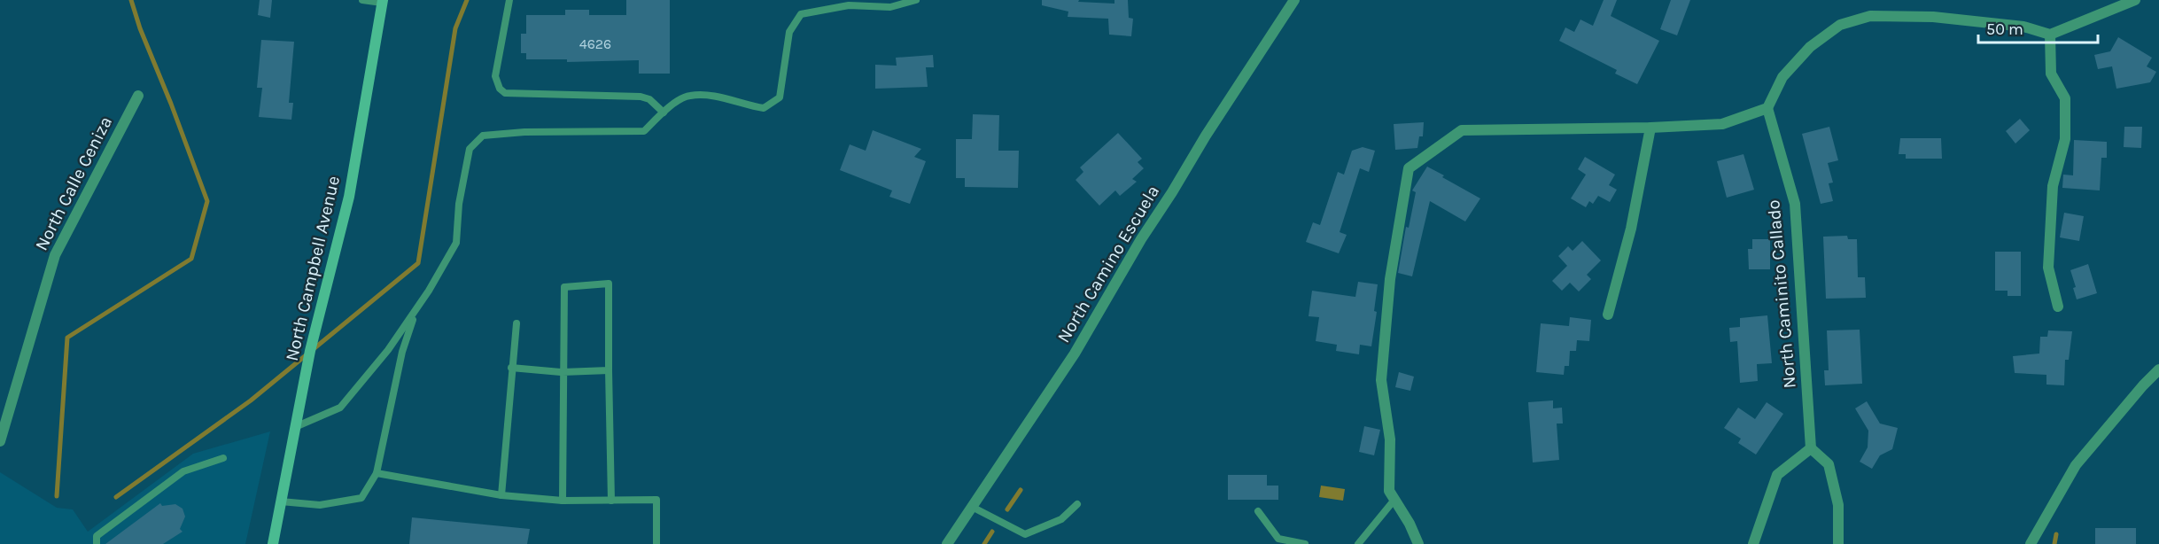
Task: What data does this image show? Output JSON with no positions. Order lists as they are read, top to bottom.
{
  "streets": {
    "main road": ["North Campbell Avenue"],
    "street": ["North Calle Ceniza", "North Camino Escuela", "North Caminito Callado"]
  },
  "house_numbers": ["4626"],
  "scale_bar": "50 m"
}
